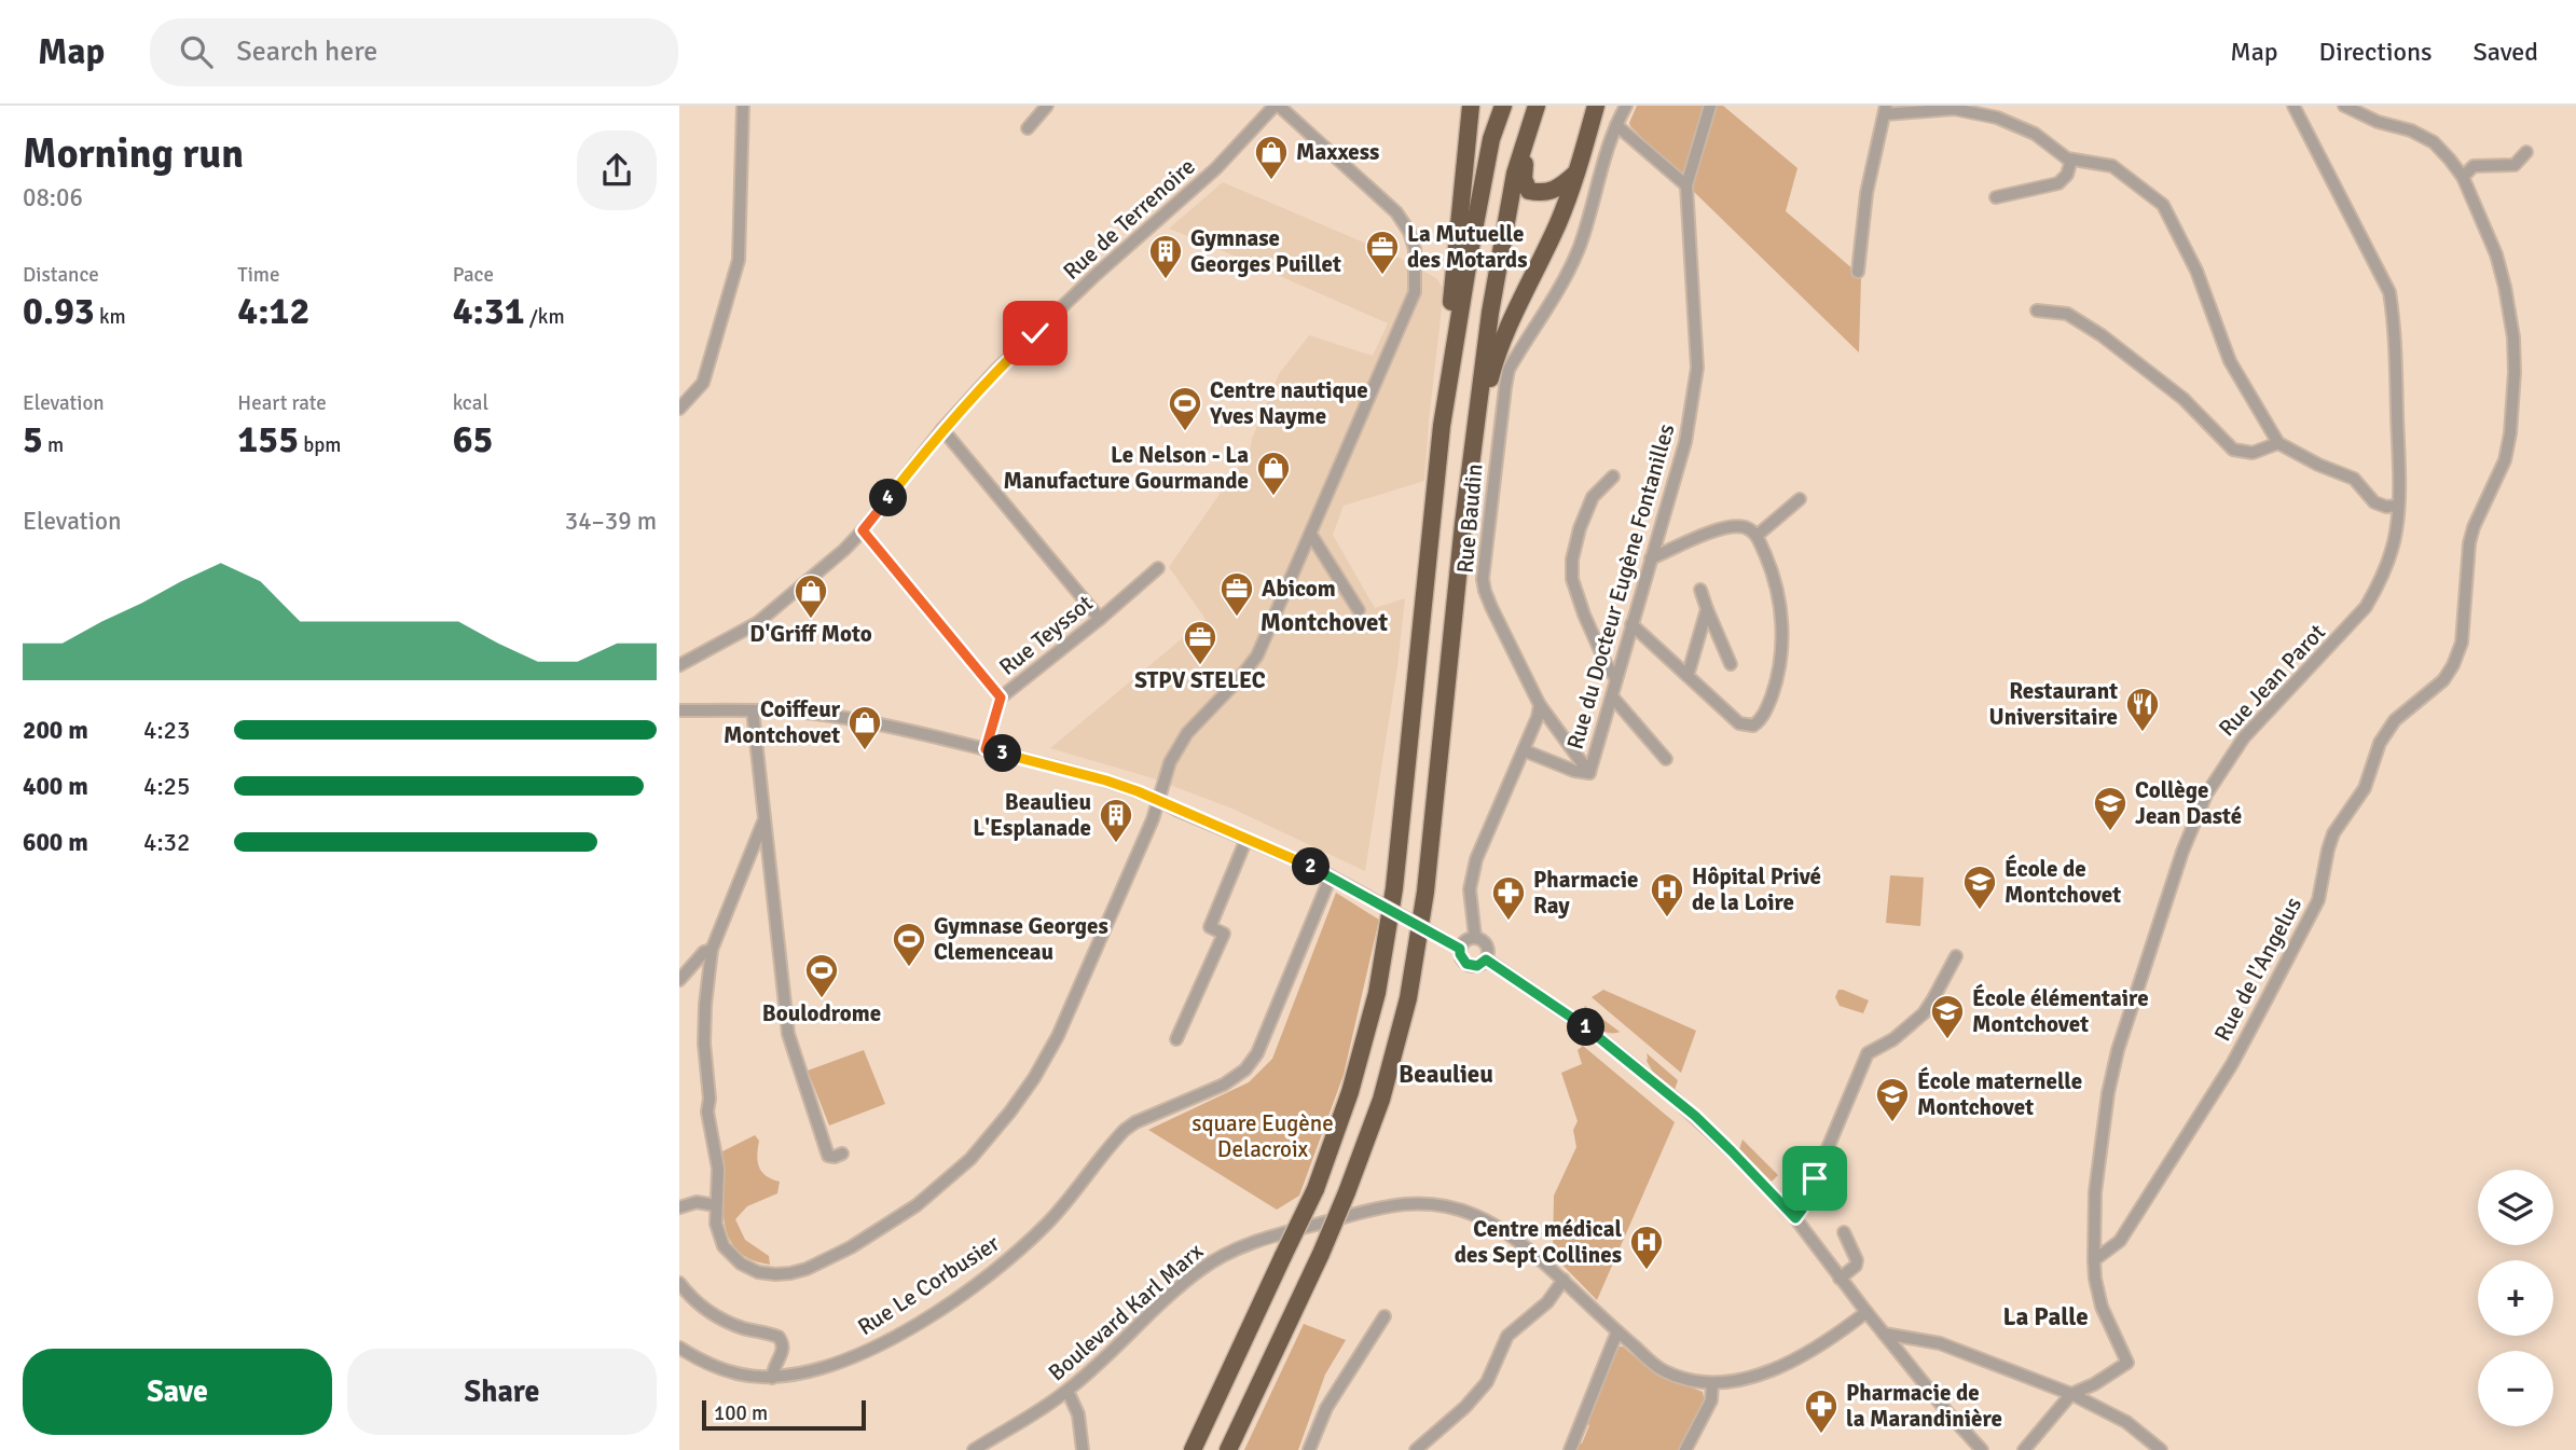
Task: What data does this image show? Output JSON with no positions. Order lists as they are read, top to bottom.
{
  "streets": {
    "street": [
      "Rue de Terrenoire",
      "Rue Baudin",
      "Rue du Docteur Eugène Fontanilles",
      "Rue Teyssot",
      "Rue Jean Parot",
      "Rue de l'Angelus",
      "Rue Le Corbusier",
      "Boulevard Karl Marx"
    ]
  },
  "crossings": [
    ["Rue Baudin", "Rue du Docteur Eugène Fontanilles"],
    ["Rue Jean Parot", "Rue de l'Angelus"]
  ],
  "districts": ["Montchovet", "Beaulieu", "La Palle"],
  "parks": ["square Eugène Delacroix"],
  "places": {
    "shop": [
      "Maxxess",
      "Le Nelson - La Manufacture Gourmande",
      "D'Griff Moto",
      "Coiffeur Montchovet"
    ],
    "office": ["La Mutuelle des Motards", "Abicom", "STPV STELEC"],
    "building": ["Gymnase Georges Puillet", "Beaulieu L'Esplanade"],
    "sports": ["Centre nautique Yves Nayme", "Gymnase Georges Clemenceau", "Boulodrome"],
    "restaurant": ["Restaurant Universitaire"],
    "school or university": [
      "Collège Jean Dasté",
      "École de Montchovet",
      "École élémentaire Montchovet",
      "École maternelle Montchovet"
    ],
    "hospital": ["Hôpital Privé de la Loire", "Centre médical des Sept Collines"],
    "pharmacy": ["Pharmacie Ray", "Pharmacie de la Marandinière"]
  },
  "scale_bar": "100 m",
  "page": {
    "header": "Map",
    "search": "Search here",
    "nav": ["Map", "Directions", "Saved"],
    "heading": ["Morning run", "08:06"],
    "stats": [
      ["Distance", "0.93 km"],
      ["Time", "4:12"],
      ["Pace", "4:31 /km"],
      ["Elevation", "5 m"],
      ["Heart rate", "155 bpm"],
      ["kcal", "65"]
    ],
    "pins": [
      "4",
      "3",
      "2",
      "1"
    ],
    "chart": ["Elevation", "34–39 m"],
    "list": [
      {
        "name": "200 m",
        "note": "4:23"
      },
      {
        "name": "400 m",
        "note": "4:25"
      },
      {
        "name": "600 m",
        "note": "4:32"
      }
    ],
    "map_buttons": ["+", "−"],
    "buttons": ["Save", "Share"],
    "scale": "100 m"
  }
}
